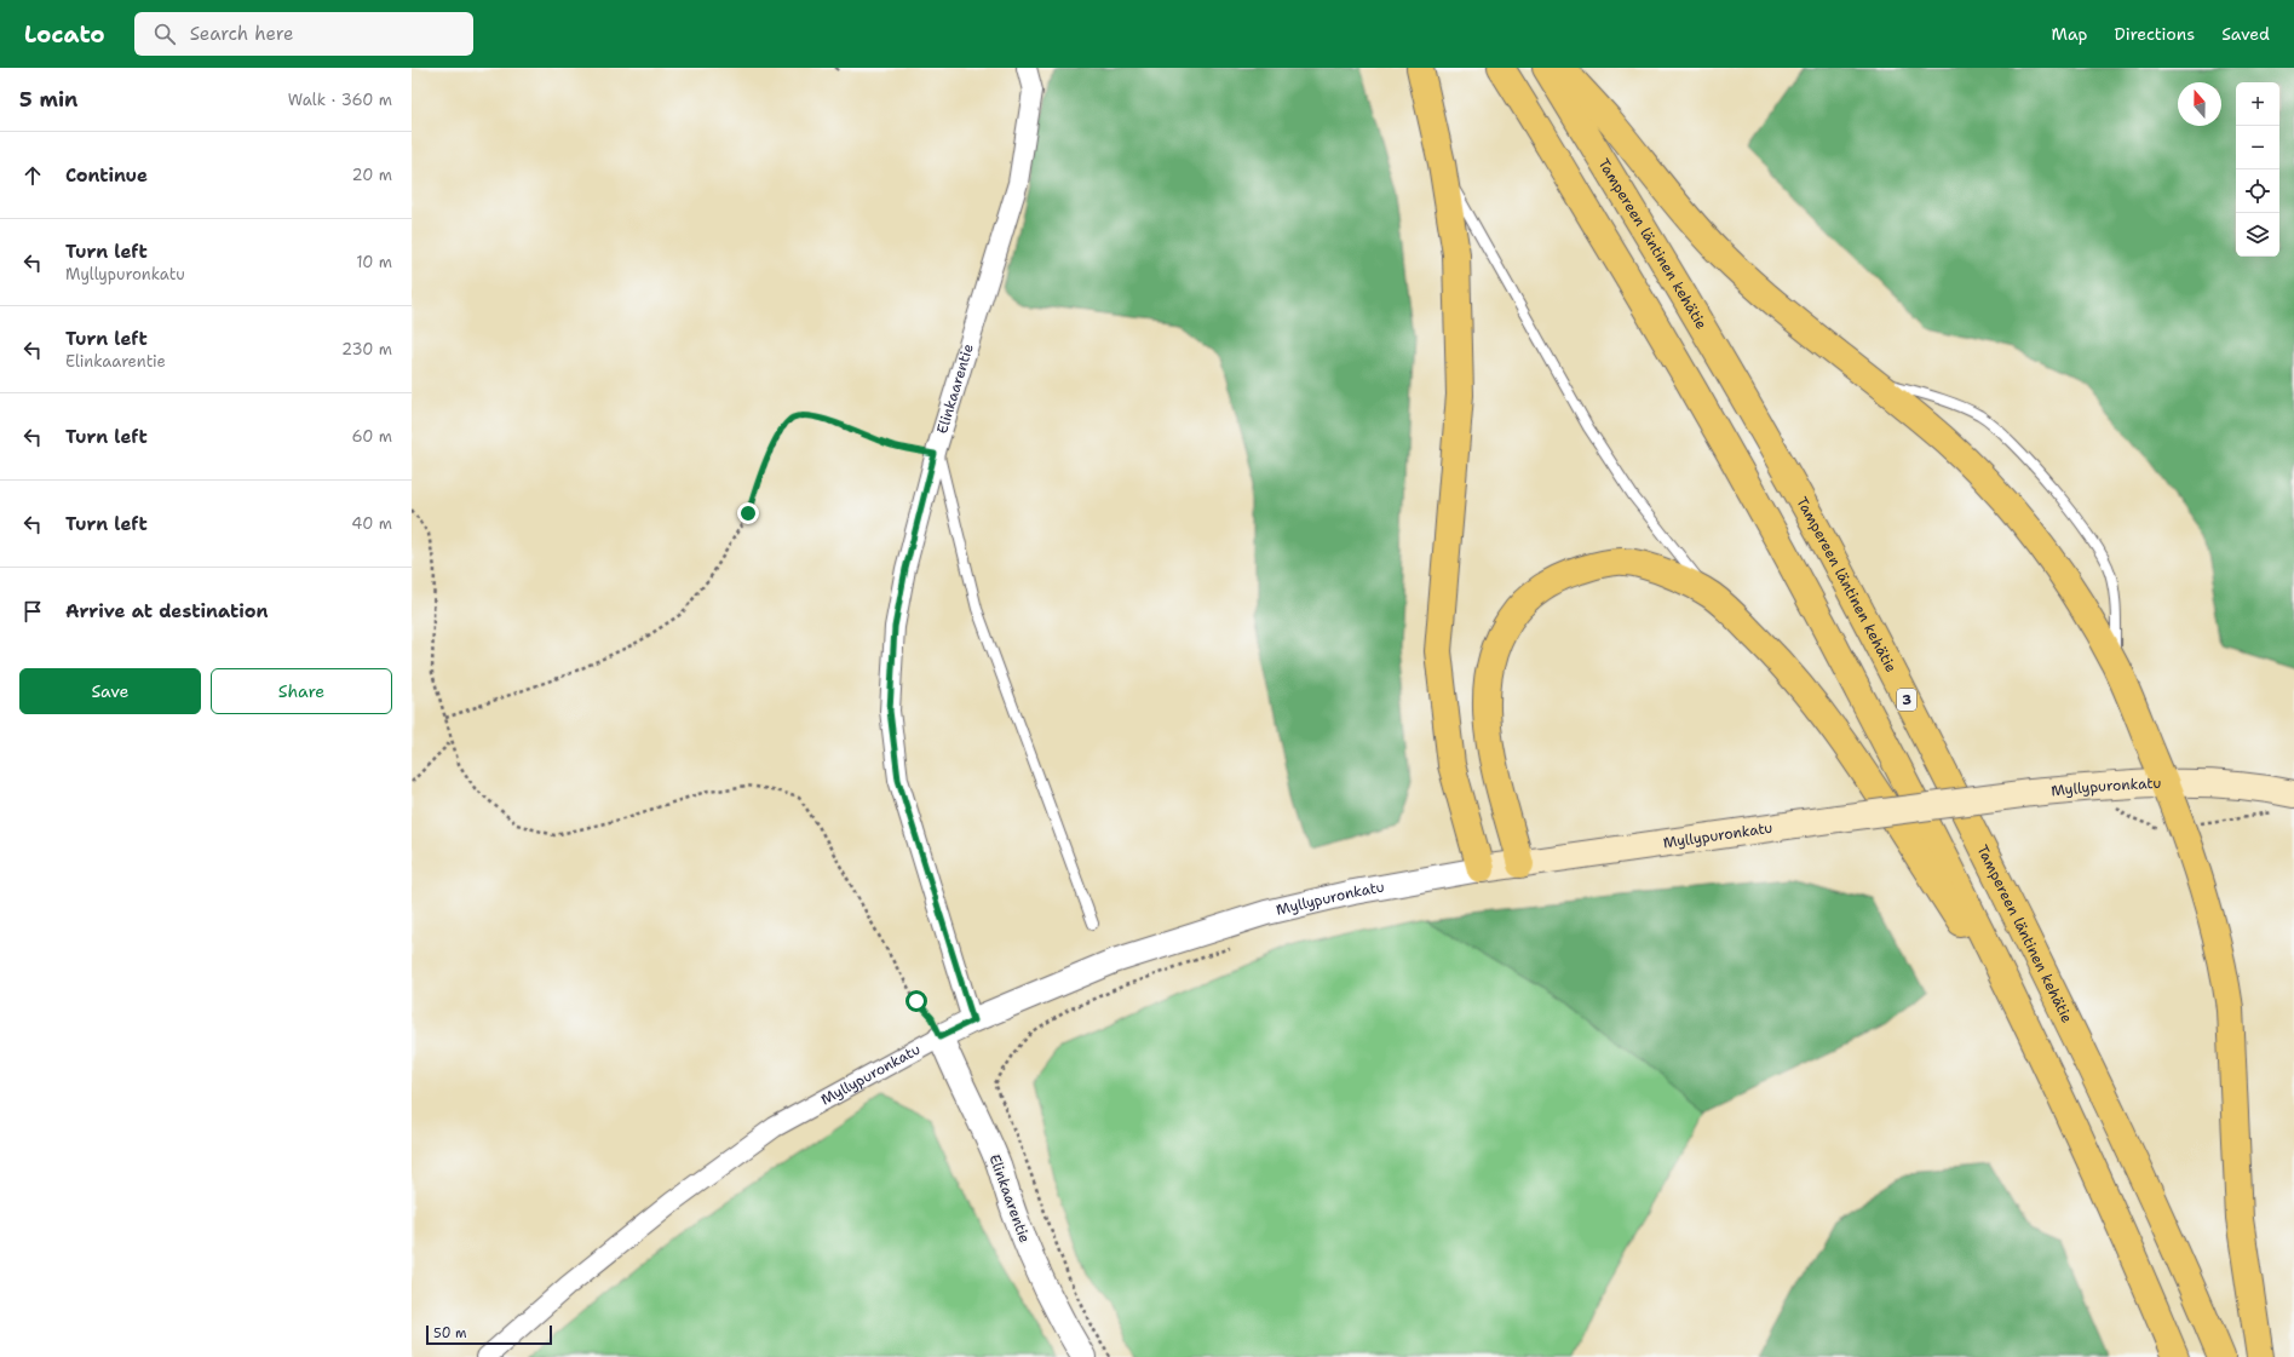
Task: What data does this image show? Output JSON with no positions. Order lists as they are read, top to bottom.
{
  "streets": {
    "highway": ["Tampereen läntinen kehätie", "3"],
    "main road": ["Myllypuronkatu"],
    "street": ["Elinkaarentie"]
  },
  "crossings": [
    ["Elinkaarentie", "Myllypuronkatu"]
  ],
  "scale_bar": "50 m",
  "north": "top",
  "page": {
    "header": "Locato",
    "search": "Search here",
    "nav": ["Map", "Directions", "Saved"],
    "heading": ["5 min", "Walk · 360 m"],
    "map_buttons": ["+", "−"],
    "list": [
      ["Continue", "20 m"],
      ["Turn left", "Myllypuronkatu", "10 m"],
      ["Turn left", "Elinkaarentie", "230 m"],
      ["Turn left", "60 m"],
      ["Turn left", "40 m"],
      "Arrive at destination"
    ],
    "buttons": ["Save", "Share"],
    "scale": "50 m"
  }
}
